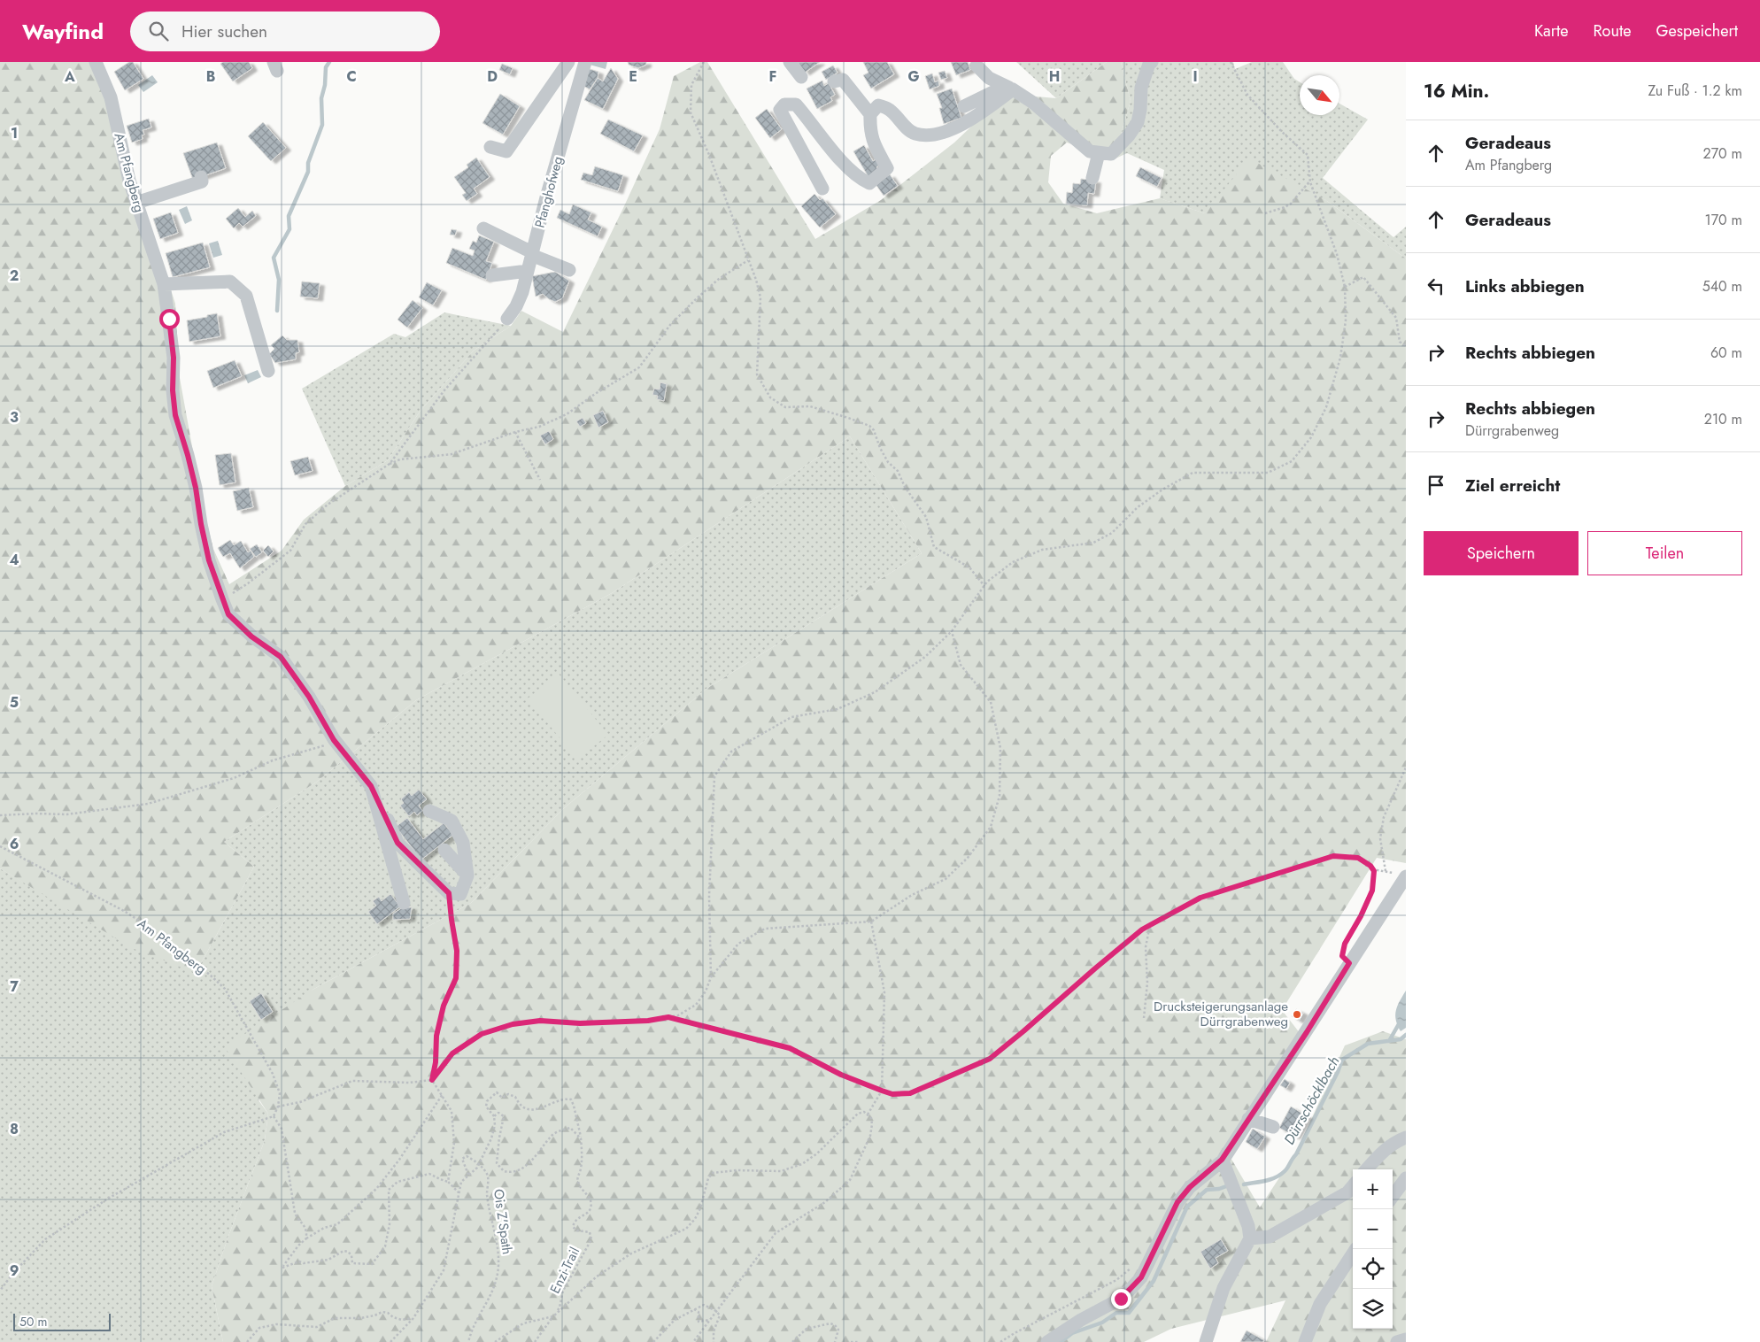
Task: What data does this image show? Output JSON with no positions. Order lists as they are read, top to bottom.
{
  "streets": {
    "street": ["Am Pfangberg", "Pfanghofweg"],
    "path": ["Ois Z'Spath", "Enzi-Trail"]
  },
  "water": ["Dürrschöcklbach"],
  "places": ["Drucksteigerungsanlage Dürrgrabenweg"],
  "scale_bar": "50 m",
  "north": "bottom right",
  "page": {
    "header": "Wayfind",
    "search": "Hier suchen",
    "nav": ["Karte", "Route", "Gespeichert"],
    "heading": ["16 Min.", "Zu Fuß · 1.2 km"],
    "list": [
      ["Geradeaus", "Am Pfangberg", "270 m"],
      ["Geradeaus", "170 m"],
      ["Links abbiegen", "540 m"],
      ["Rechts abbiegen", "60 m"],
      ["Rechts abbiegen", "Dürrgrabenweg", "210 m"],
      "Ziel erreicht"
    ],
    "buttons": ["Speichern", "Teilen"],
    "map_buttons": ["+", "−"],
    "scale": "50 m"
  },
  "grid": {
    "columns": [
      "A",
      "B",
      "C",
      "D",
      "E",
      "F",
      "G",
      "H",
      "I"
    ],
    "rows": [
      "1",
      "2",
      "3",
      "4",
      "5",
      "6",
      "7",
      "8",
      "9"
    ]
  }
}
